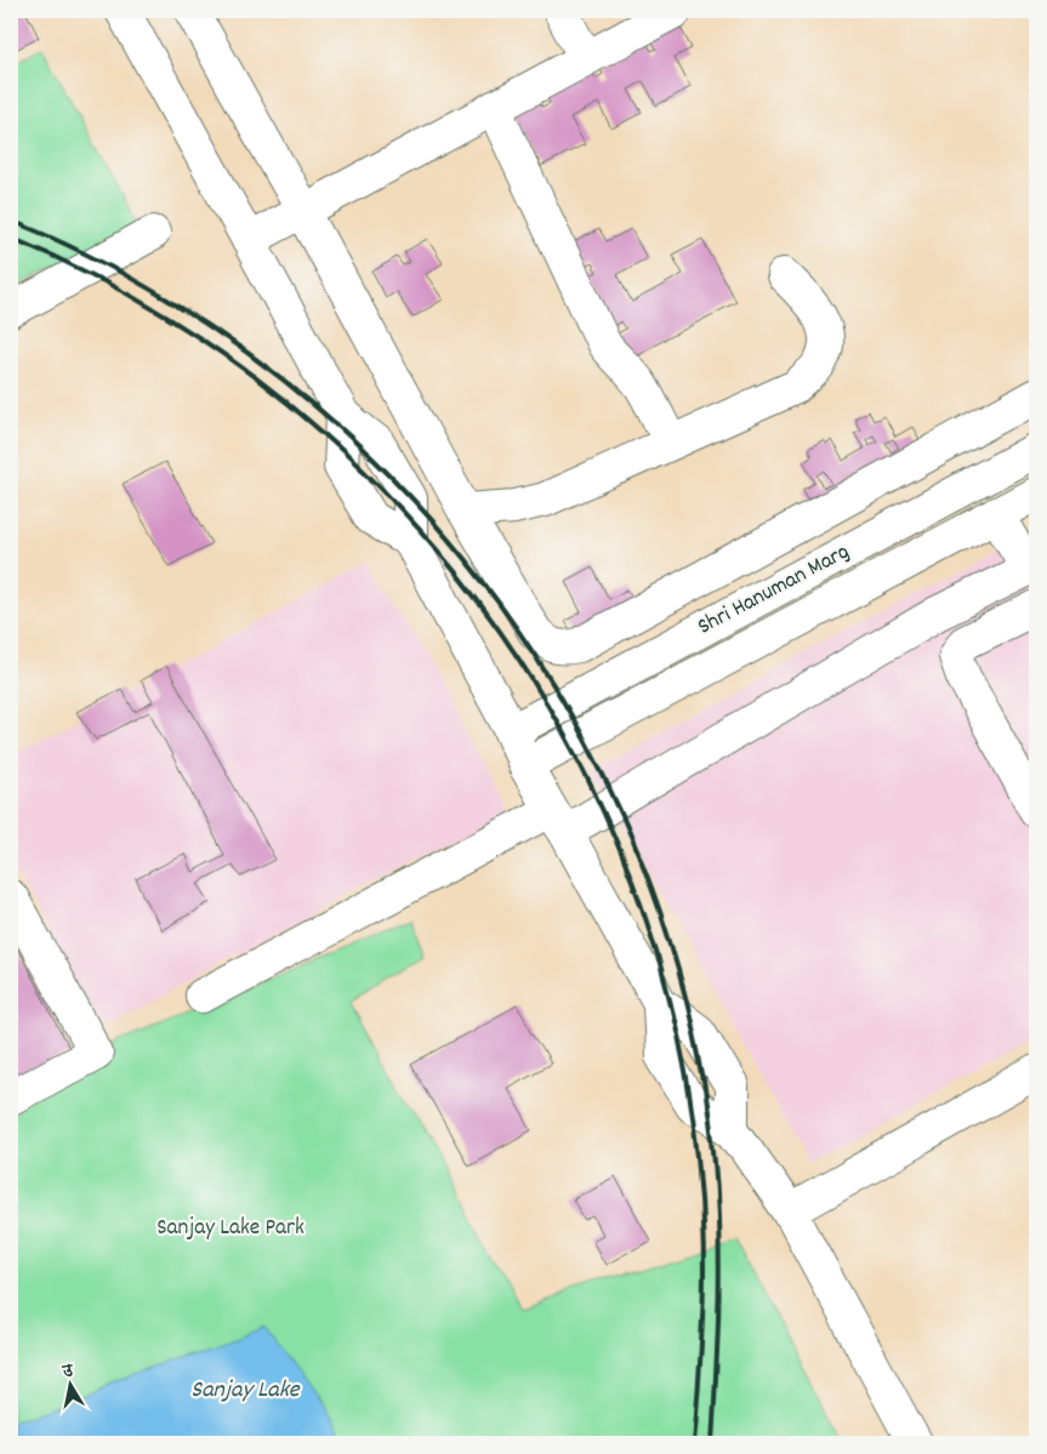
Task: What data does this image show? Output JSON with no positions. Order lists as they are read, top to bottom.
{
  "streets": {
    "street": ["Shri Hanuman Marg"]
  },
  "water": ["Sanjay Lake"],
  "parks": ["Sanjay Lake Park"],
  "north": "top"
}
